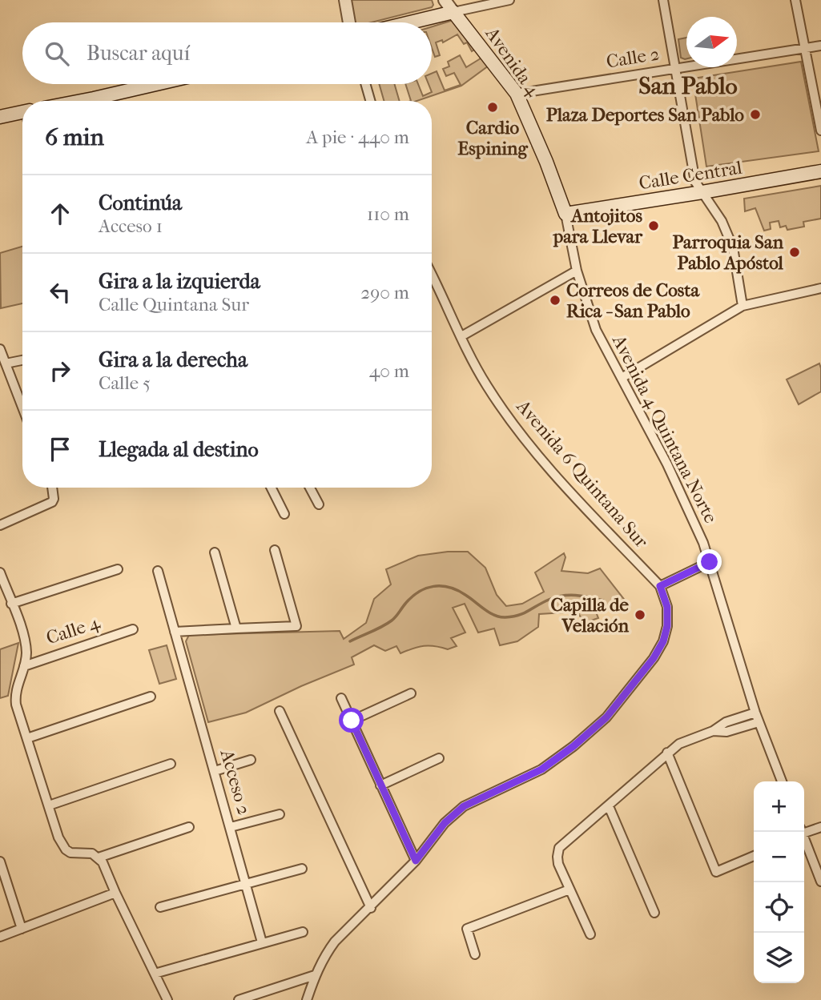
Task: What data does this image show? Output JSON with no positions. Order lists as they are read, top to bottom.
{
  "streets": {
    "main road": ["Avenida 4", "Calle Central"],
    "street": [
      "Calle 2",
      "Avenida 4 Quintana Norte",
      "Avenida 6 Quintana Sur",
      "Calle 4",
      "Acceso 2"
    ]
  },
  "crossings": [
    ["Calle 2", "Avenida 4"],
    ["Avenida 4", "Calle Central"],
    ["Avenida 4", "Avenida 4 Quintana Norte"],
    ["Calle Central", "Avenida 4 Quintana Norte"]
  ],
  "districts": ["San Pablo"],
  "places": [
    "Cardio Espining",
    "Plaza Deportes San Pablo",
    "Antojitos para Llevar",
    "Parroquia San Pablo Apóstol",
    "Correos de Costa Rica - San Pablo",
    "Capilla de Velación"
  ],
  "north": "right",
  "page": {
    "search": "Buscar aquí",
    "heading": ["6 min", "A pie · 440 m"],
    "list": [
      ["Continúa", "Acceso 1", "110 m"],
      ["Gira a la izquierda", "Calle Quintana Sur", "290 m"],
      ["Gira a la derecha", "Calle 5", "40 m"],
      "Llegada al destino"
    ],
    "map_buttons": ["+", "−"]
  }
}
